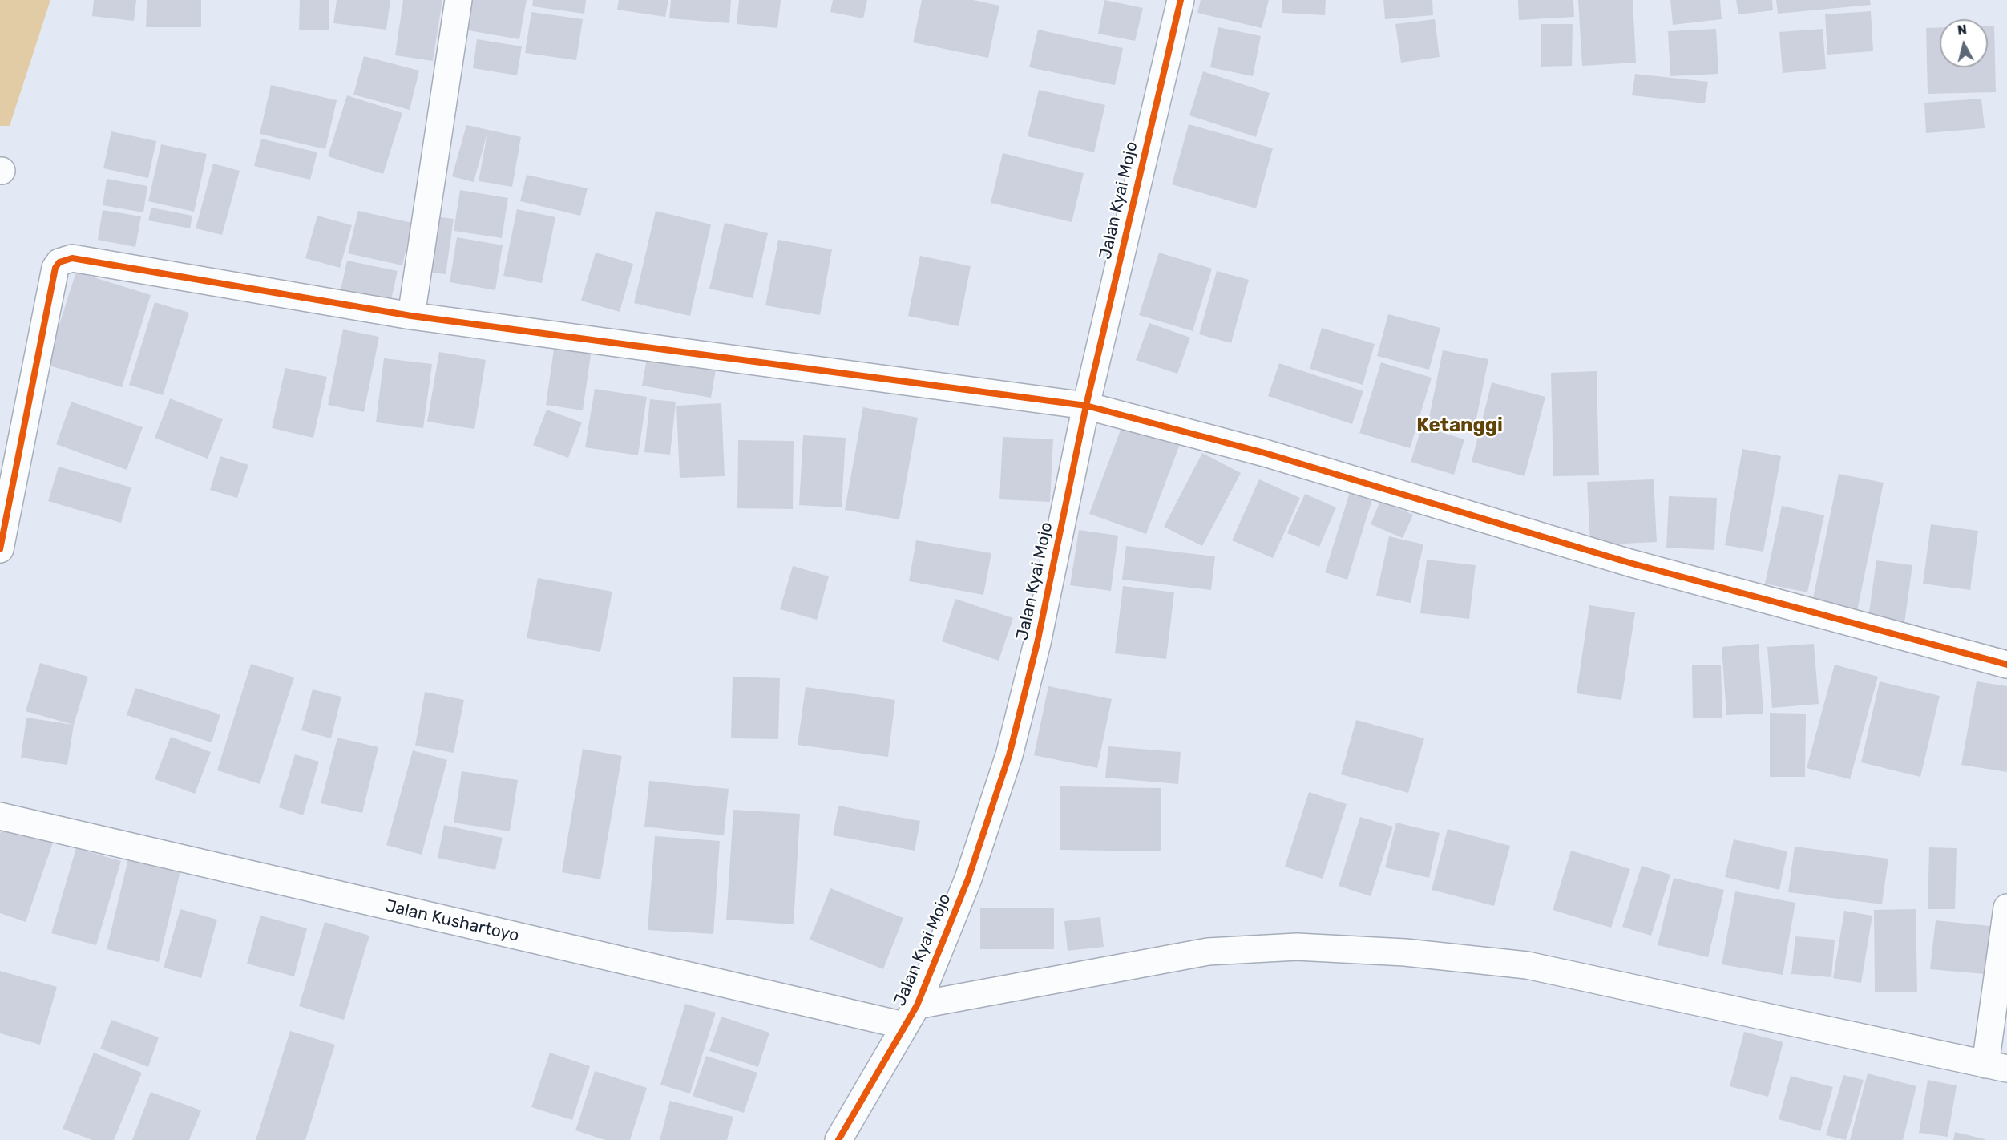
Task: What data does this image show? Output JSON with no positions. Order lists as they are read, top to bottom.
{
  "streets": {
    "street": ["Jalan Kyai Mojo", "Jalan Kushartoyo"]
  },
  "crossings": [
    ["Jalan Kyai Mojo", "Jalan Kushartoyo"]
  ],
  "districts": ["Ketanggi"],
  "north": "top"
}
